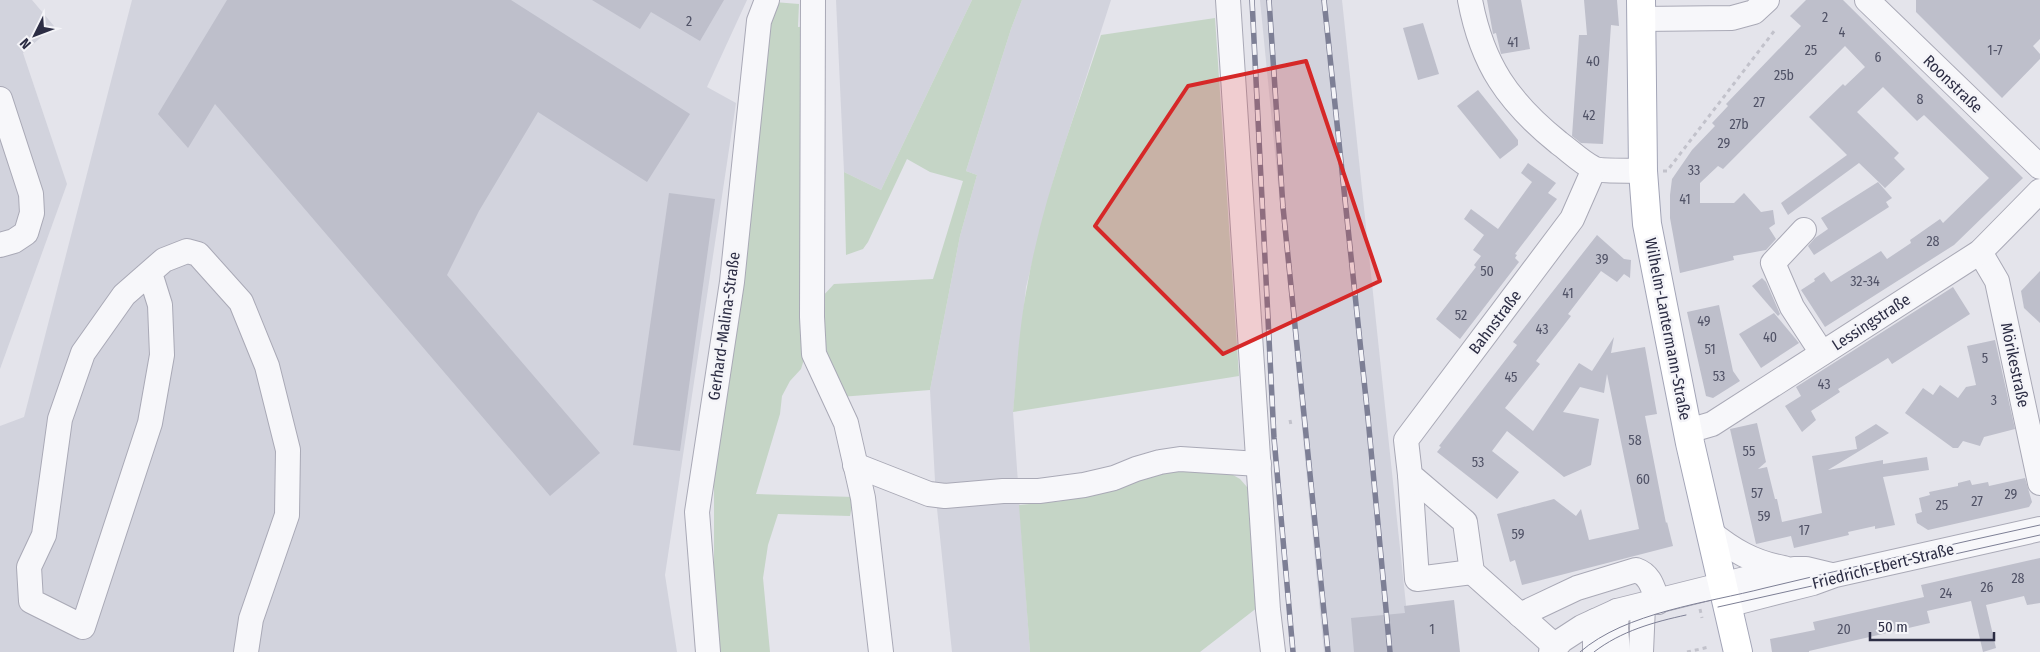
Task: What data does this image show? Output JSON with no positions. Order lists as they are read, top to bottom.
{
  "streets": {
    "main road": ["Wilhelm-Lantermann-Straße"],
    "street": [
      "Roonstraße",
      "Bahnstraße",
      "Lessingstraße",
      "Gerhard-Malina-Straße",
      "Mörikestraße",
      "Friedrich-Ebert-Straße"
    ]
  },
  "crossings": [
    ["Lessingstraße", "Wilhelm-Lantermann-Straße"],
    ["Lessingstraße", "Mörikestraße"],
    ["Wilhelm-Lantermann-Straße", "Friedrich-Ebert-Straße"]
  ],
  "house_numbers": [
    "2",
    "2",
    "4",
    "41",
    "25",
    "1-7",
    "6",
    "40",
    "25b",
    "8",
    "27",
    "42",
    "27b",
    "29",
    "33",
    "41",
    "28",
    "39",
    "50",
    "32-34",
    "41",
    "52",
    "49",
    "43",
    "40",
    "51",
    "5",
    "53",
    "45",
    "43",
    "3",
    "58",
    "55",
    "53",
    "60",
    "57",
    "29",
    "27",
    "25",
    "59",
    "17",
    "59",
    "28",
    "26",
    "24",
    "1",
    "20"
  ],
  "scale_bar": "50 m",
  "north": "bottom left"
}
